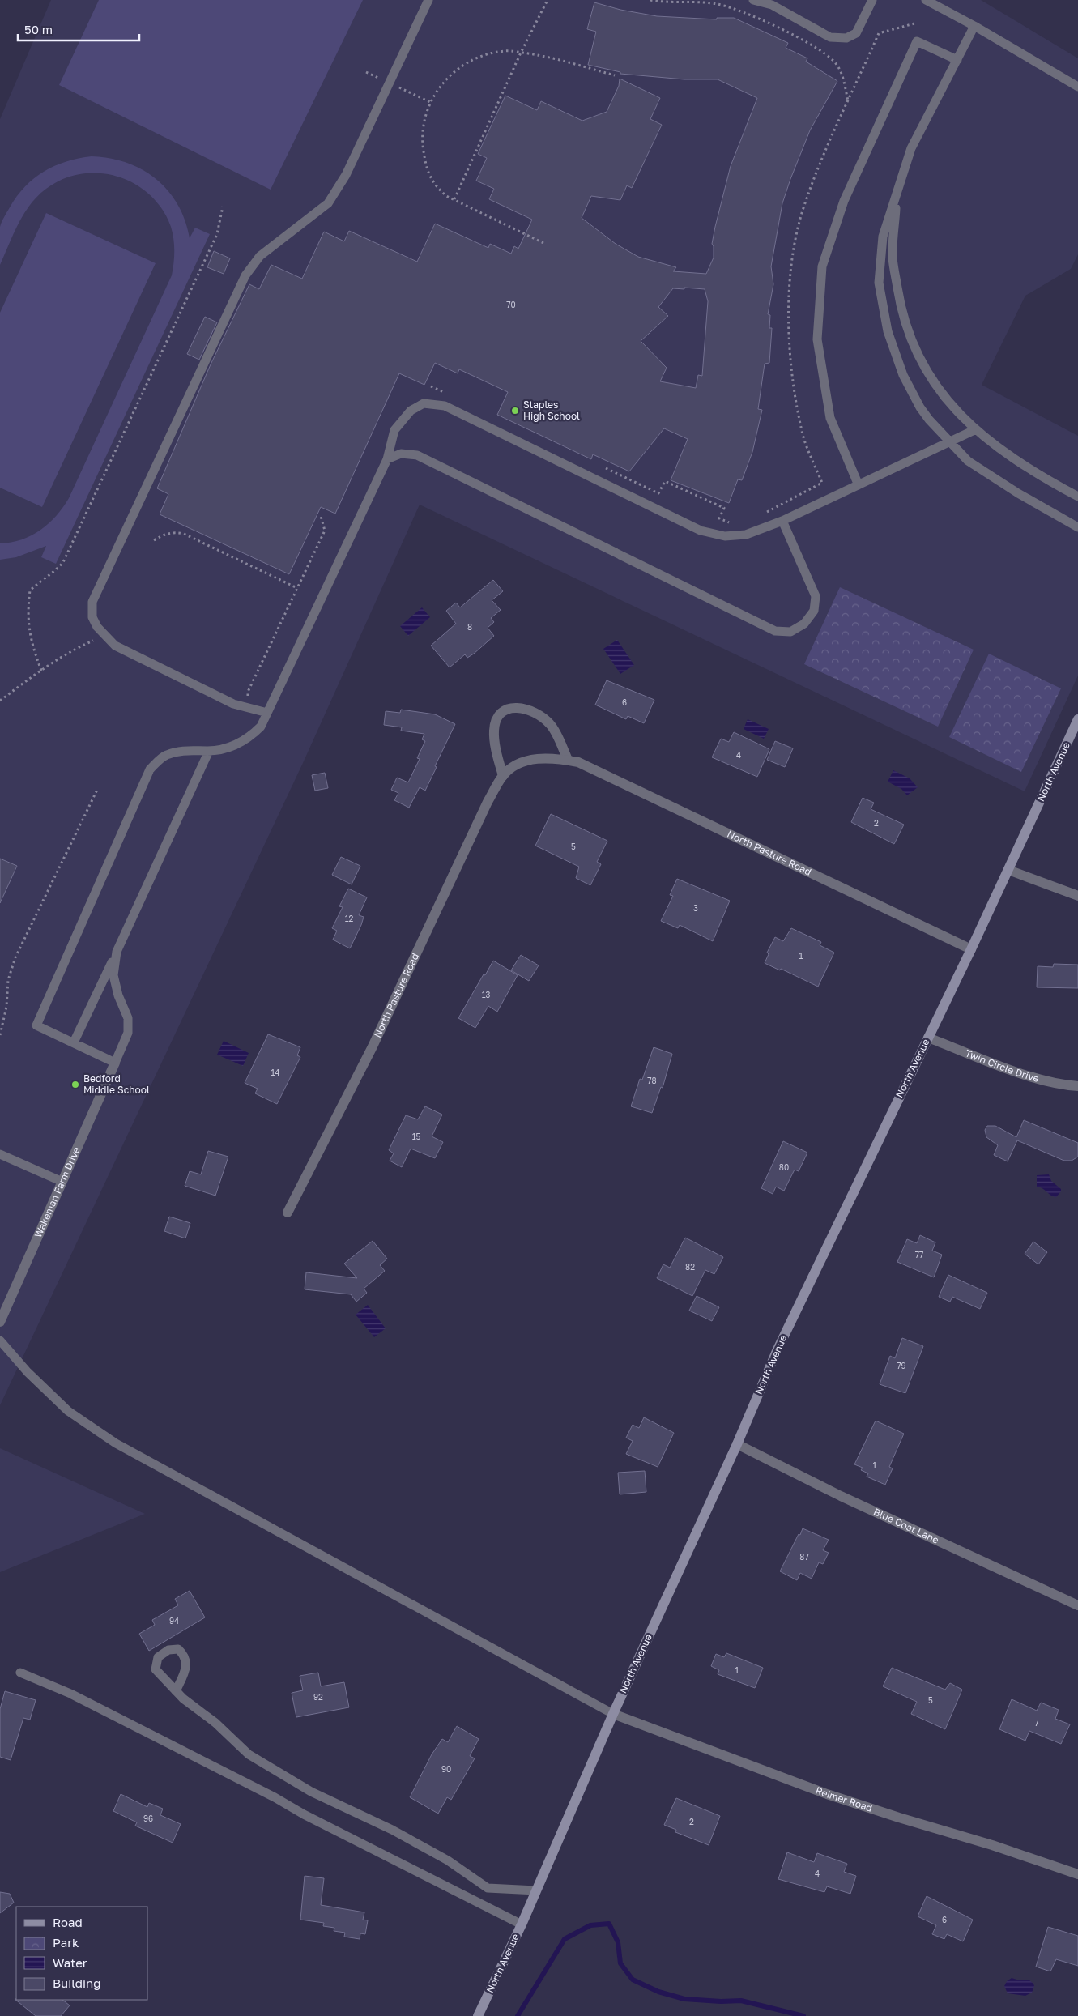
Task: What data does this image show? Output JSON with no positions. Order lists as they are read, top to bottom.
{
  "streets": {
    "street": [
      "North Avenue",
      "North Pasture Road",
      "Twin Circle Drive",
      "Wakeman Farm Drive",
      "Blue Coat Lane",
      "Reimer Road"
    ]
  },
  "crossings": [
    ["North Avenue", "North Pasture Road"],
    ["North Avenue", "Twin Circle Drive"],
    ["North Avenue", "Blue Coat Lane"],
    ["North Avenue", "Reimer Road"]
  ],
  "places": ["Staples High School", "Bedford Middle School"],
  "house_numbers": [
    "70",
    "8",
    "6",
    "4",
    "2",
    "5",
    "3",
    "12",
    "1",
    "13",
    "14",
    "78",
    "15",
    "80",
    "77",
    "82",
    "79",
    "1",
    "87",
    "94",
    "1",
    "92",
    "5",
    "7",
    "90",
    "96",
    "2",
    "4",
    "6"
  ],
  "legend": [
    "Road",
    "Park",
    "Water",
    "Building"
  ],
  "scale_bar": "50 m"
}
